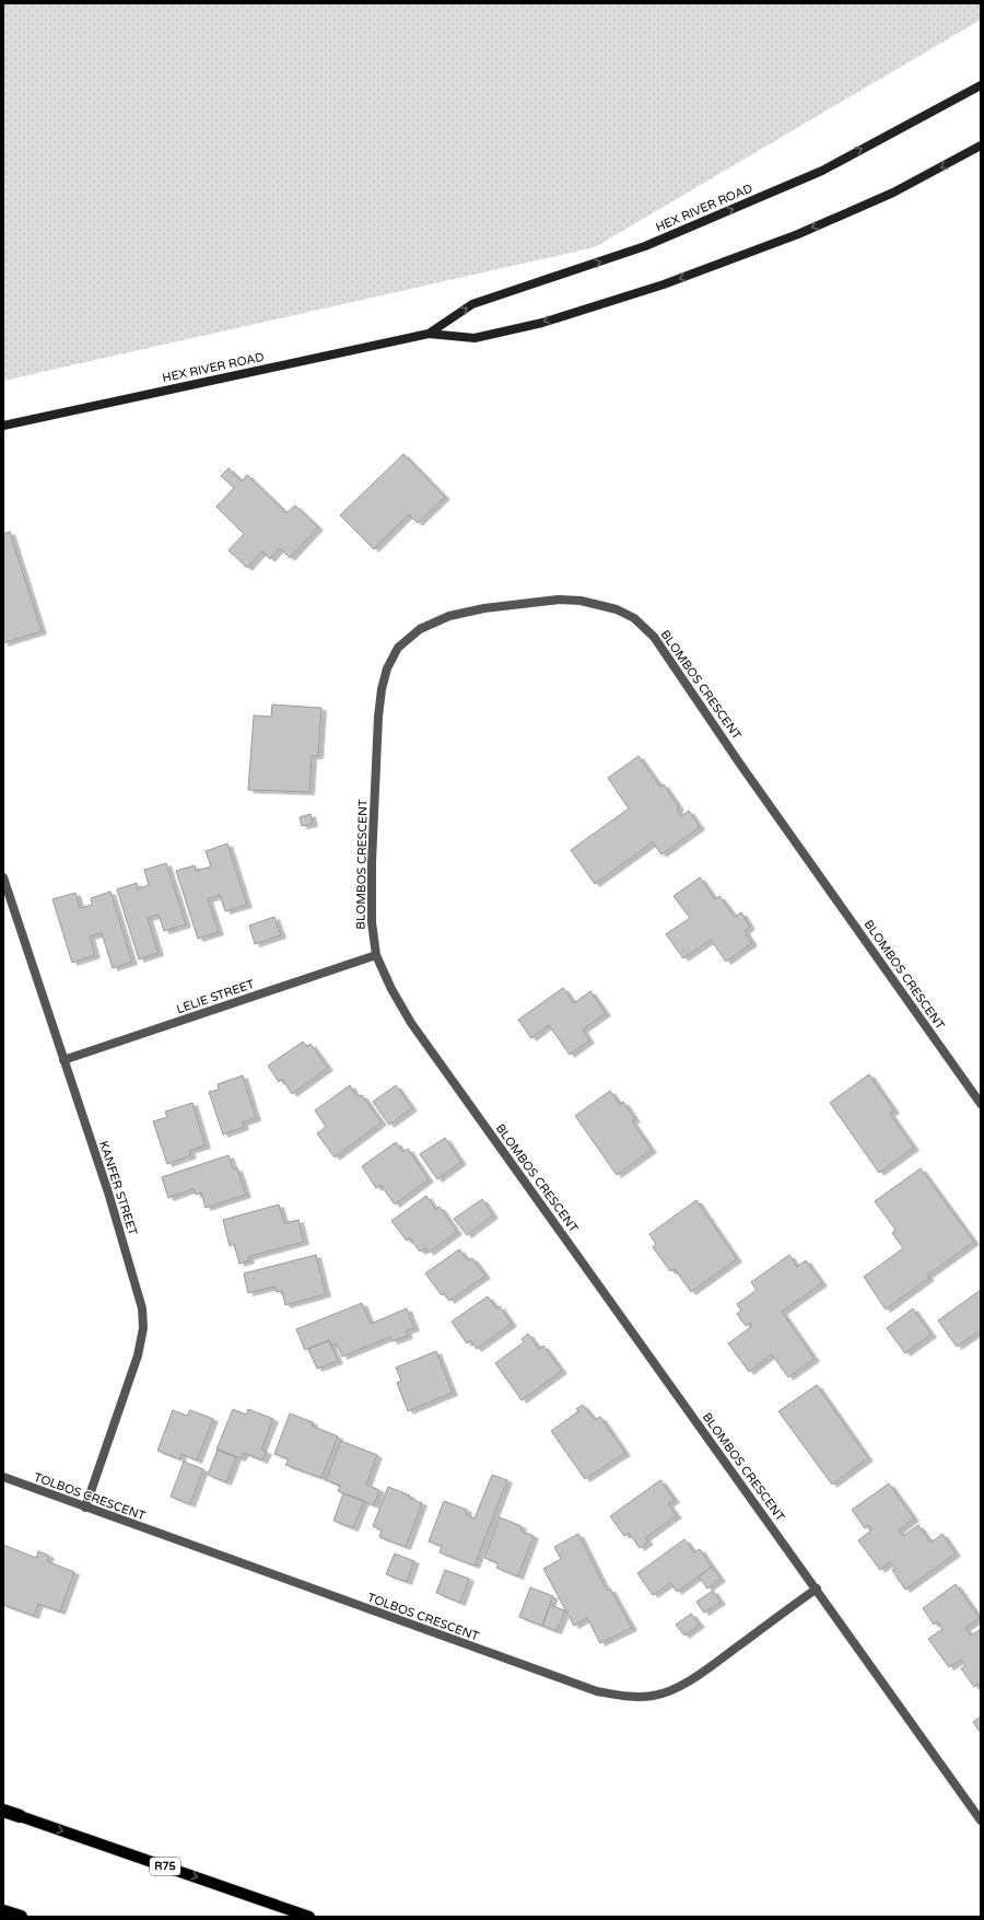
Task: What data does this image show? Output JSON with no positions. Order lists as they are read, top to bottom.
{
  "streets": {
    "highway": ["R75"],
    "street": [
      "HEX RIVER ROAD",
      "BLOMBOS CRESCENT",
      "LELIE STREET",
      "KANFER STREET",
      "TOLBOS CRESCENT"
    ]
  },
  "crossings": [
    ["BLOMBOS CRESCENT", "LELIE STREET"],
    ["BLOMBOS CRESCENT", "TOLBOS CRESCENT"],
    ["LELIE STREET", "KANFER STREET"],
    ["KANFER STREET", "TOLBOS CRESCENT"]
  ]
}
